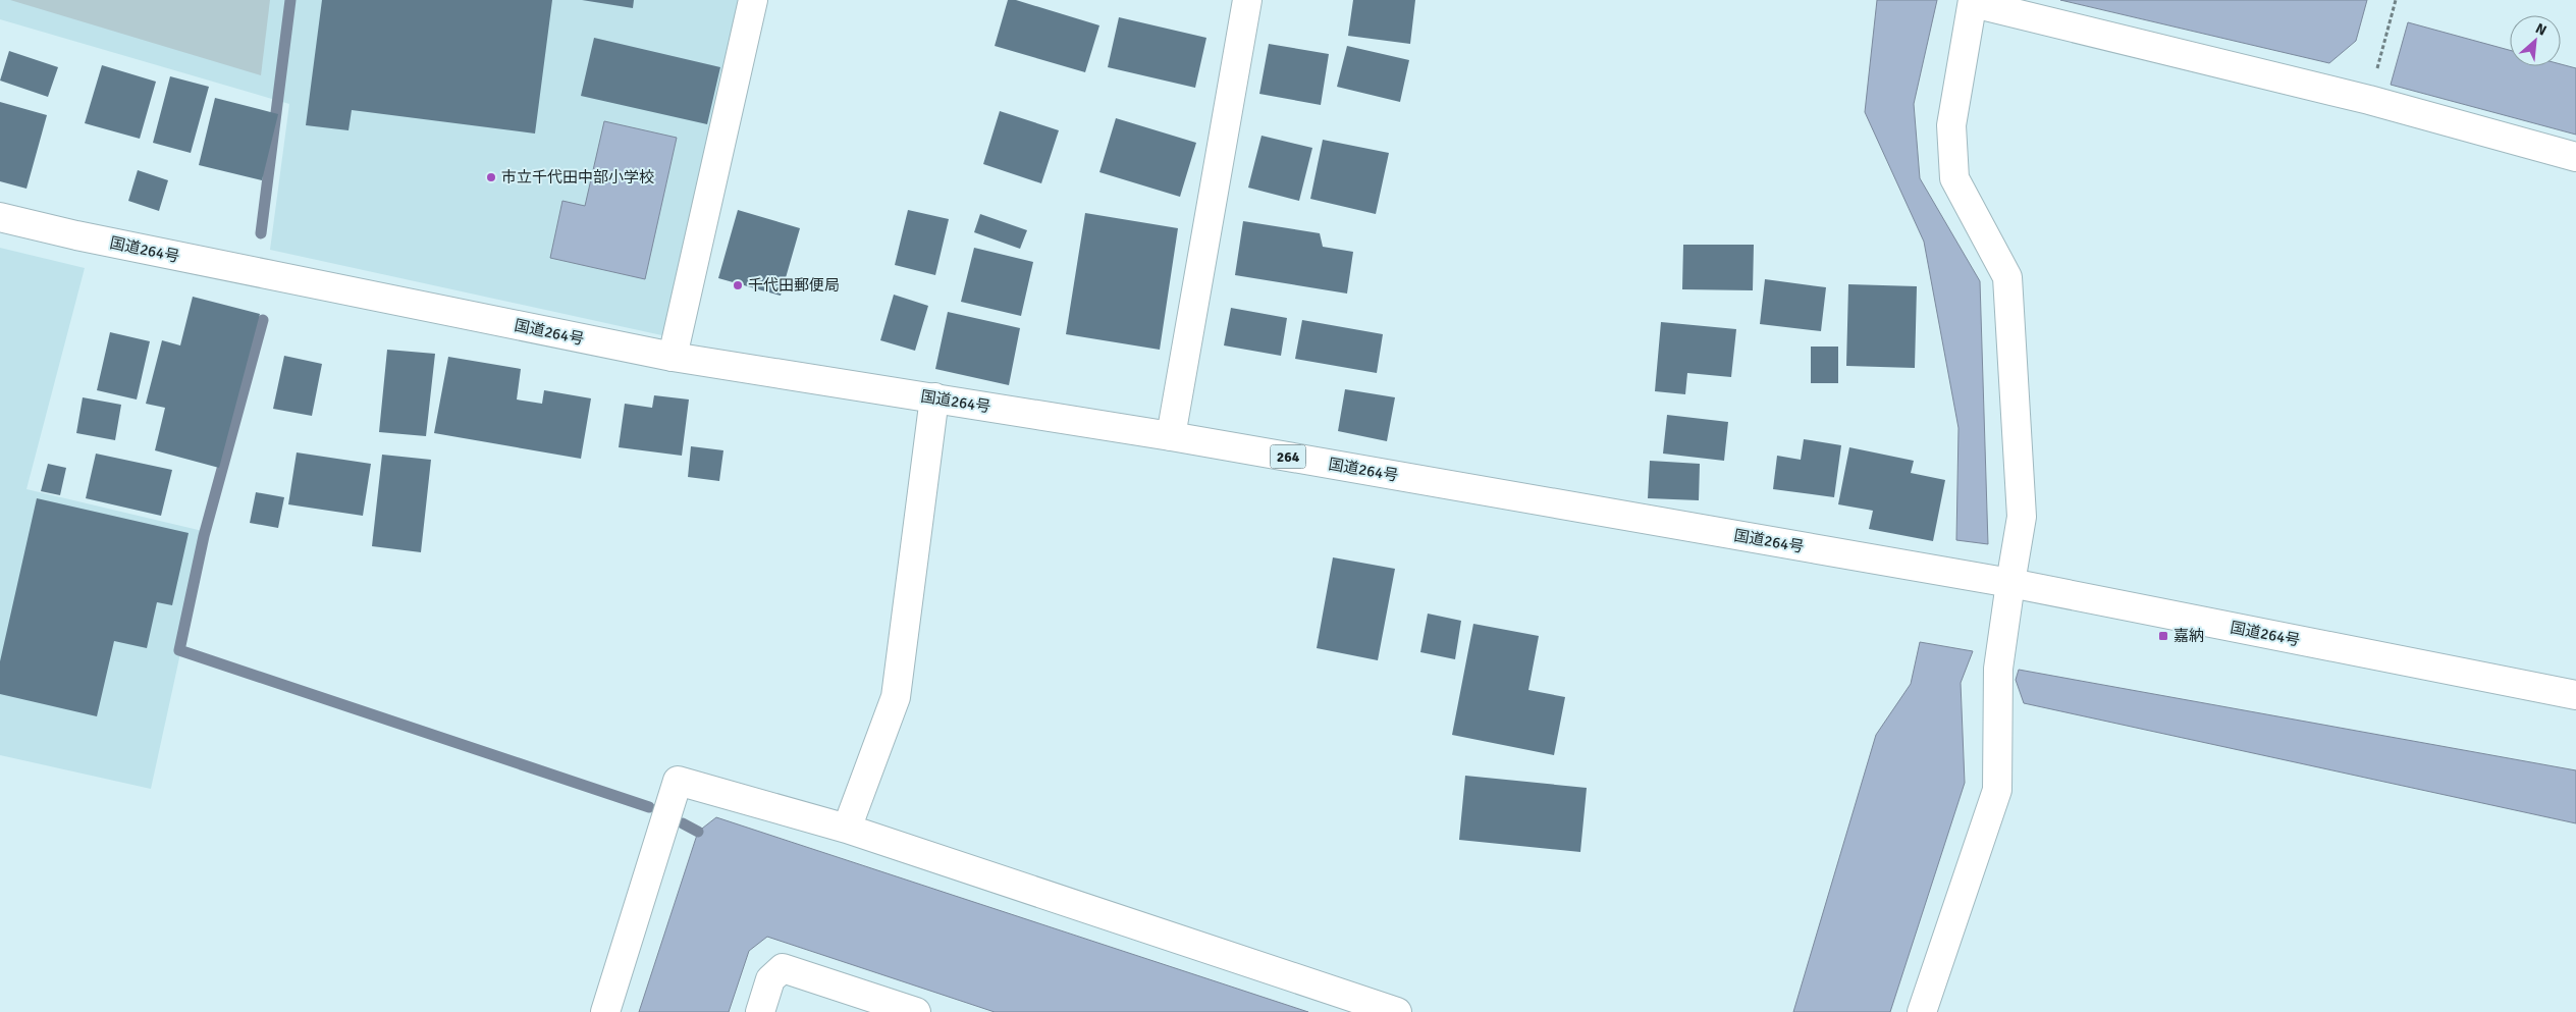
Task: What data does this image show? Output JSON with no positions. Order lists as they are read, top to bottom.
{
  "streets": {
    "main road": ["国道264号", "264"]
  },
  "places": {
    "other": ["市立千代田中部小学校", "千代田郵便局"],
    "transit": ["嘉納"]
  },
  "north": "top right"
}
